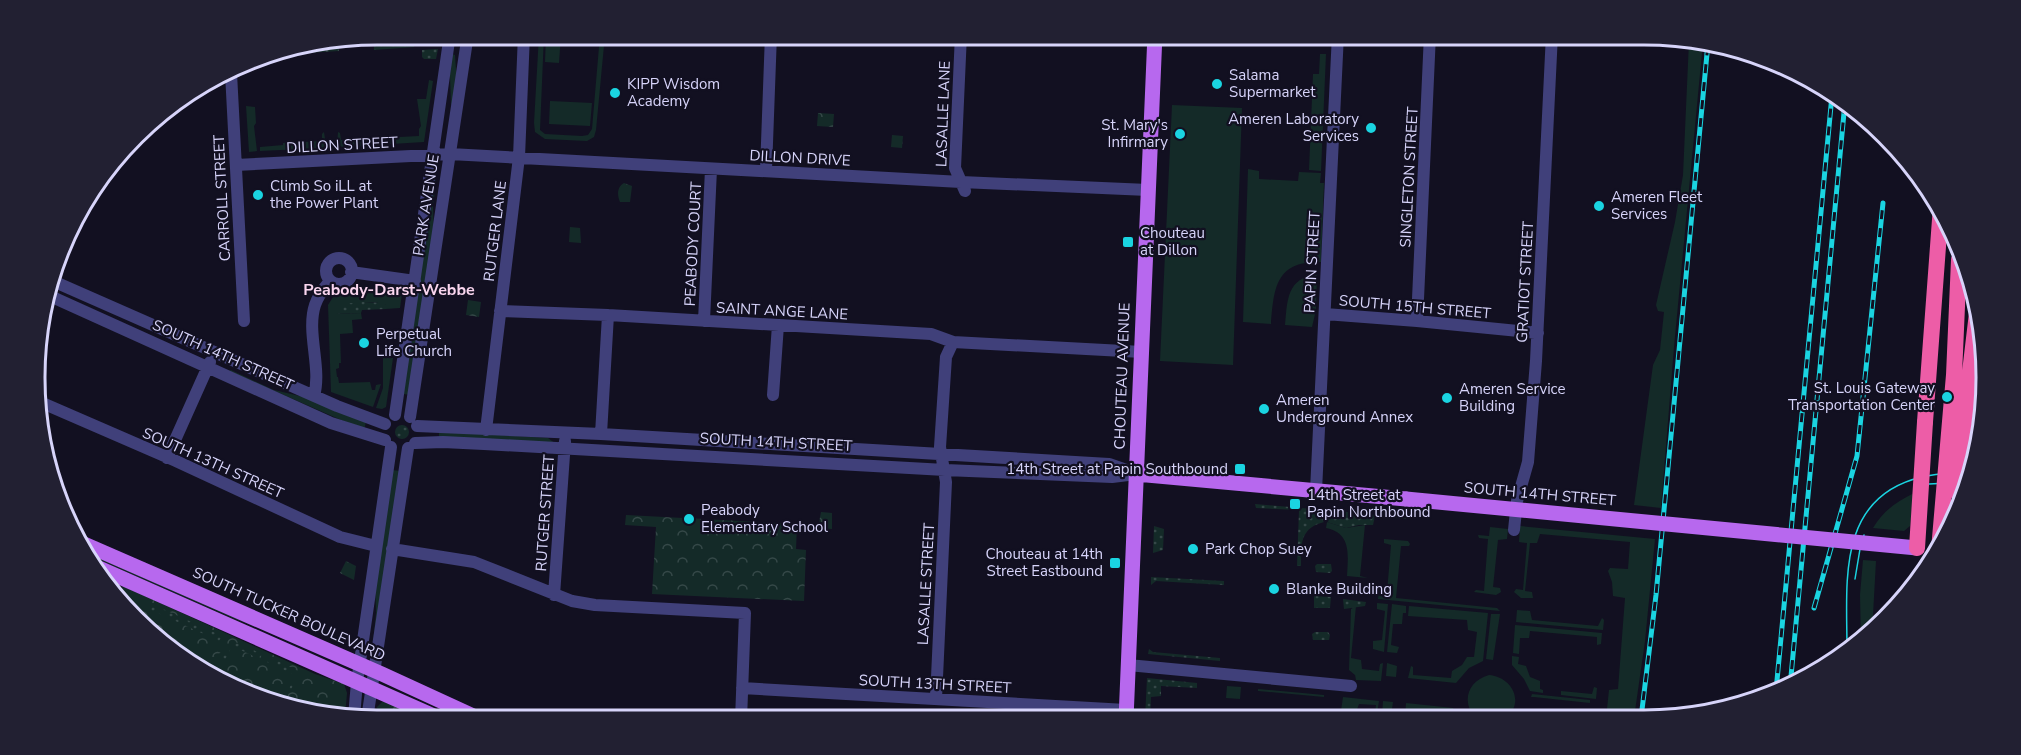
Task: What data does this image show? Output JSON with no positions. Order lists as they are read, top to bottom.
{
  "streets": {
    "main road": ["SOUTH 14TH STREET", "CHOUTEAU AVENUE", "SOUTH TUCKER BOULEVARD"],
    "street": [
      "LASALLE LANE",
      "DILLON STREET",
      "DILLON DRIVE",
      "SINGLETON STREET",
      "CARROLL STREET",
      "PARK AVENUE",
      "RUTGER LANE",
      "PEABODY COURT",
      "PAPIN STREET",
      "GRATIOT STREET",
      "SOUTH 15TH STREET",
      "SAINT ANGE LANE",
      "SOUTH 13TH STREET",
      "RUTGER STREET",
      "LASALLE STREET"
    ]
  },
  "crossings": [
    ["LASALLE LANE", "DILLON DRIVE"],
    ["DILLON STREET", "DILLON DRIVE"],
    ["DILLON STREET", "CARROLL STREET"],
    ["DILLON STREET", "PARK AVENUE"],
    ["DILLON DRIVE", "PARK AVENUE"],
    ["DILLON DRIVE", "RUTGER LANE"],
    ["DILLON DRIVE", "PEABODY COURT"],
    ["DILLON DRIVE", "CHOUTEAU AVENUE"],
    ["SINGLETON STREET", "SOUTH 15TH STREET"],
    ["PARK AVENUE", "SOUTH 14TH STREET"],
    ["RUTGER LANE", "SAINT ANGE LANE"],
    ["RUTGER LANE", "SOUTH 14TH STREET"],
    ["PEABODY COURT", "SAINT ANGE LANE"],
    ["PAPIN STREET", "SOUTH 15TH STREET"],
    ["PAPIN STREET", "SOUTH 14TH STREET"],
    ["GRATIOT STREET", "SOUTH 15TH STREET"],
    ["SAINT ANGE LANE", "CHOUTEAU AVENUE"],
    ["SOUTH 14TH STREET", "CHOUTEAU AVENUE"],
    ["SOUTH 14TH STREET", "RUTGER STREET"],
    ["SOUTH 14TH STREET", "LASALLE STREET"],
    ["SOUTH 13TH STREET", "LASALLE STREET"]
  ],
  "districts": ["Peabody-Darst-Webbe"],
  "places": {
    "other": [
      "Salama Supermarket",
      "KIPP Wisdom Academy",
      "Ameren Laboratory Services",
      "St. Mary's Infirmary",
      "Climb So iLL at the Power Plant",
      "Ameren Fleet Services",
      "Perpetual Life Church",
      "St. Louis Gateway Transportation Center",
      "Ameren Service Building",
      "Ameren Underground Annex",
      "Peabody Elementary School",
      "Park Chop Suey",
      "Blanke Building"
    ],
    "transit": [
      "Chouteau at Dillon",
      "14th Street at Papin Southbound",
      "14th Street at Papin Northbound",
      "Chouteau at 14th Street Eastbound"
    ]
  }
}
